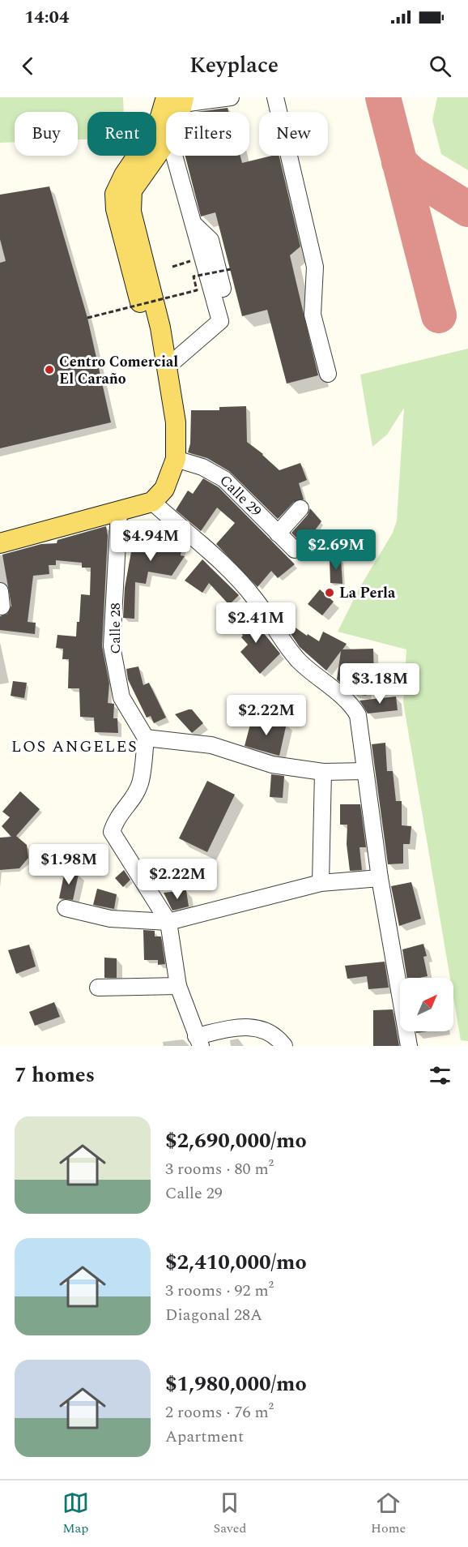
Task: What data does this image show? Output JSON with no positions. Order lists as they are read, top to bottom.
{
  "streets": {
    "street": ["Calle 29", "Calle 28"]
  },
  "districts": ["LOS ANGELES"],
  "places": ["Centro Comercial El Caraño", "La Perla"],
  "north": "top right",
  "page": {
    "status": "14:04",
    "header": "Keyplace",
    "chip": [
      "Buy",
      "Rent",
      "Filters",
      "New"
    ],
    "price": [
      "$4.94M",
      "$2.69M",
      "$2.41M",
      "$3.18M",
      "$2.22M",
      "$1.98M",
      "$2.22M"
    ],
    "heading": "7 homes",
    "list": [
      {
        "name": "$2,690,000/mo",
        "note": "3 rooms · 80 m² · Calle 29"
      },
      {
        "name": "$2,410,000/mo",
        "note": "3 rooms · 92 m² · Diagonal 28A"
      },
      {
        "name": "$1,980,000/mo",
        "note": "2 rooms · 76 m² · Apartment"
      }
    ],
    "tabs": ["Map", "Saved", "Home"]
  }
}
